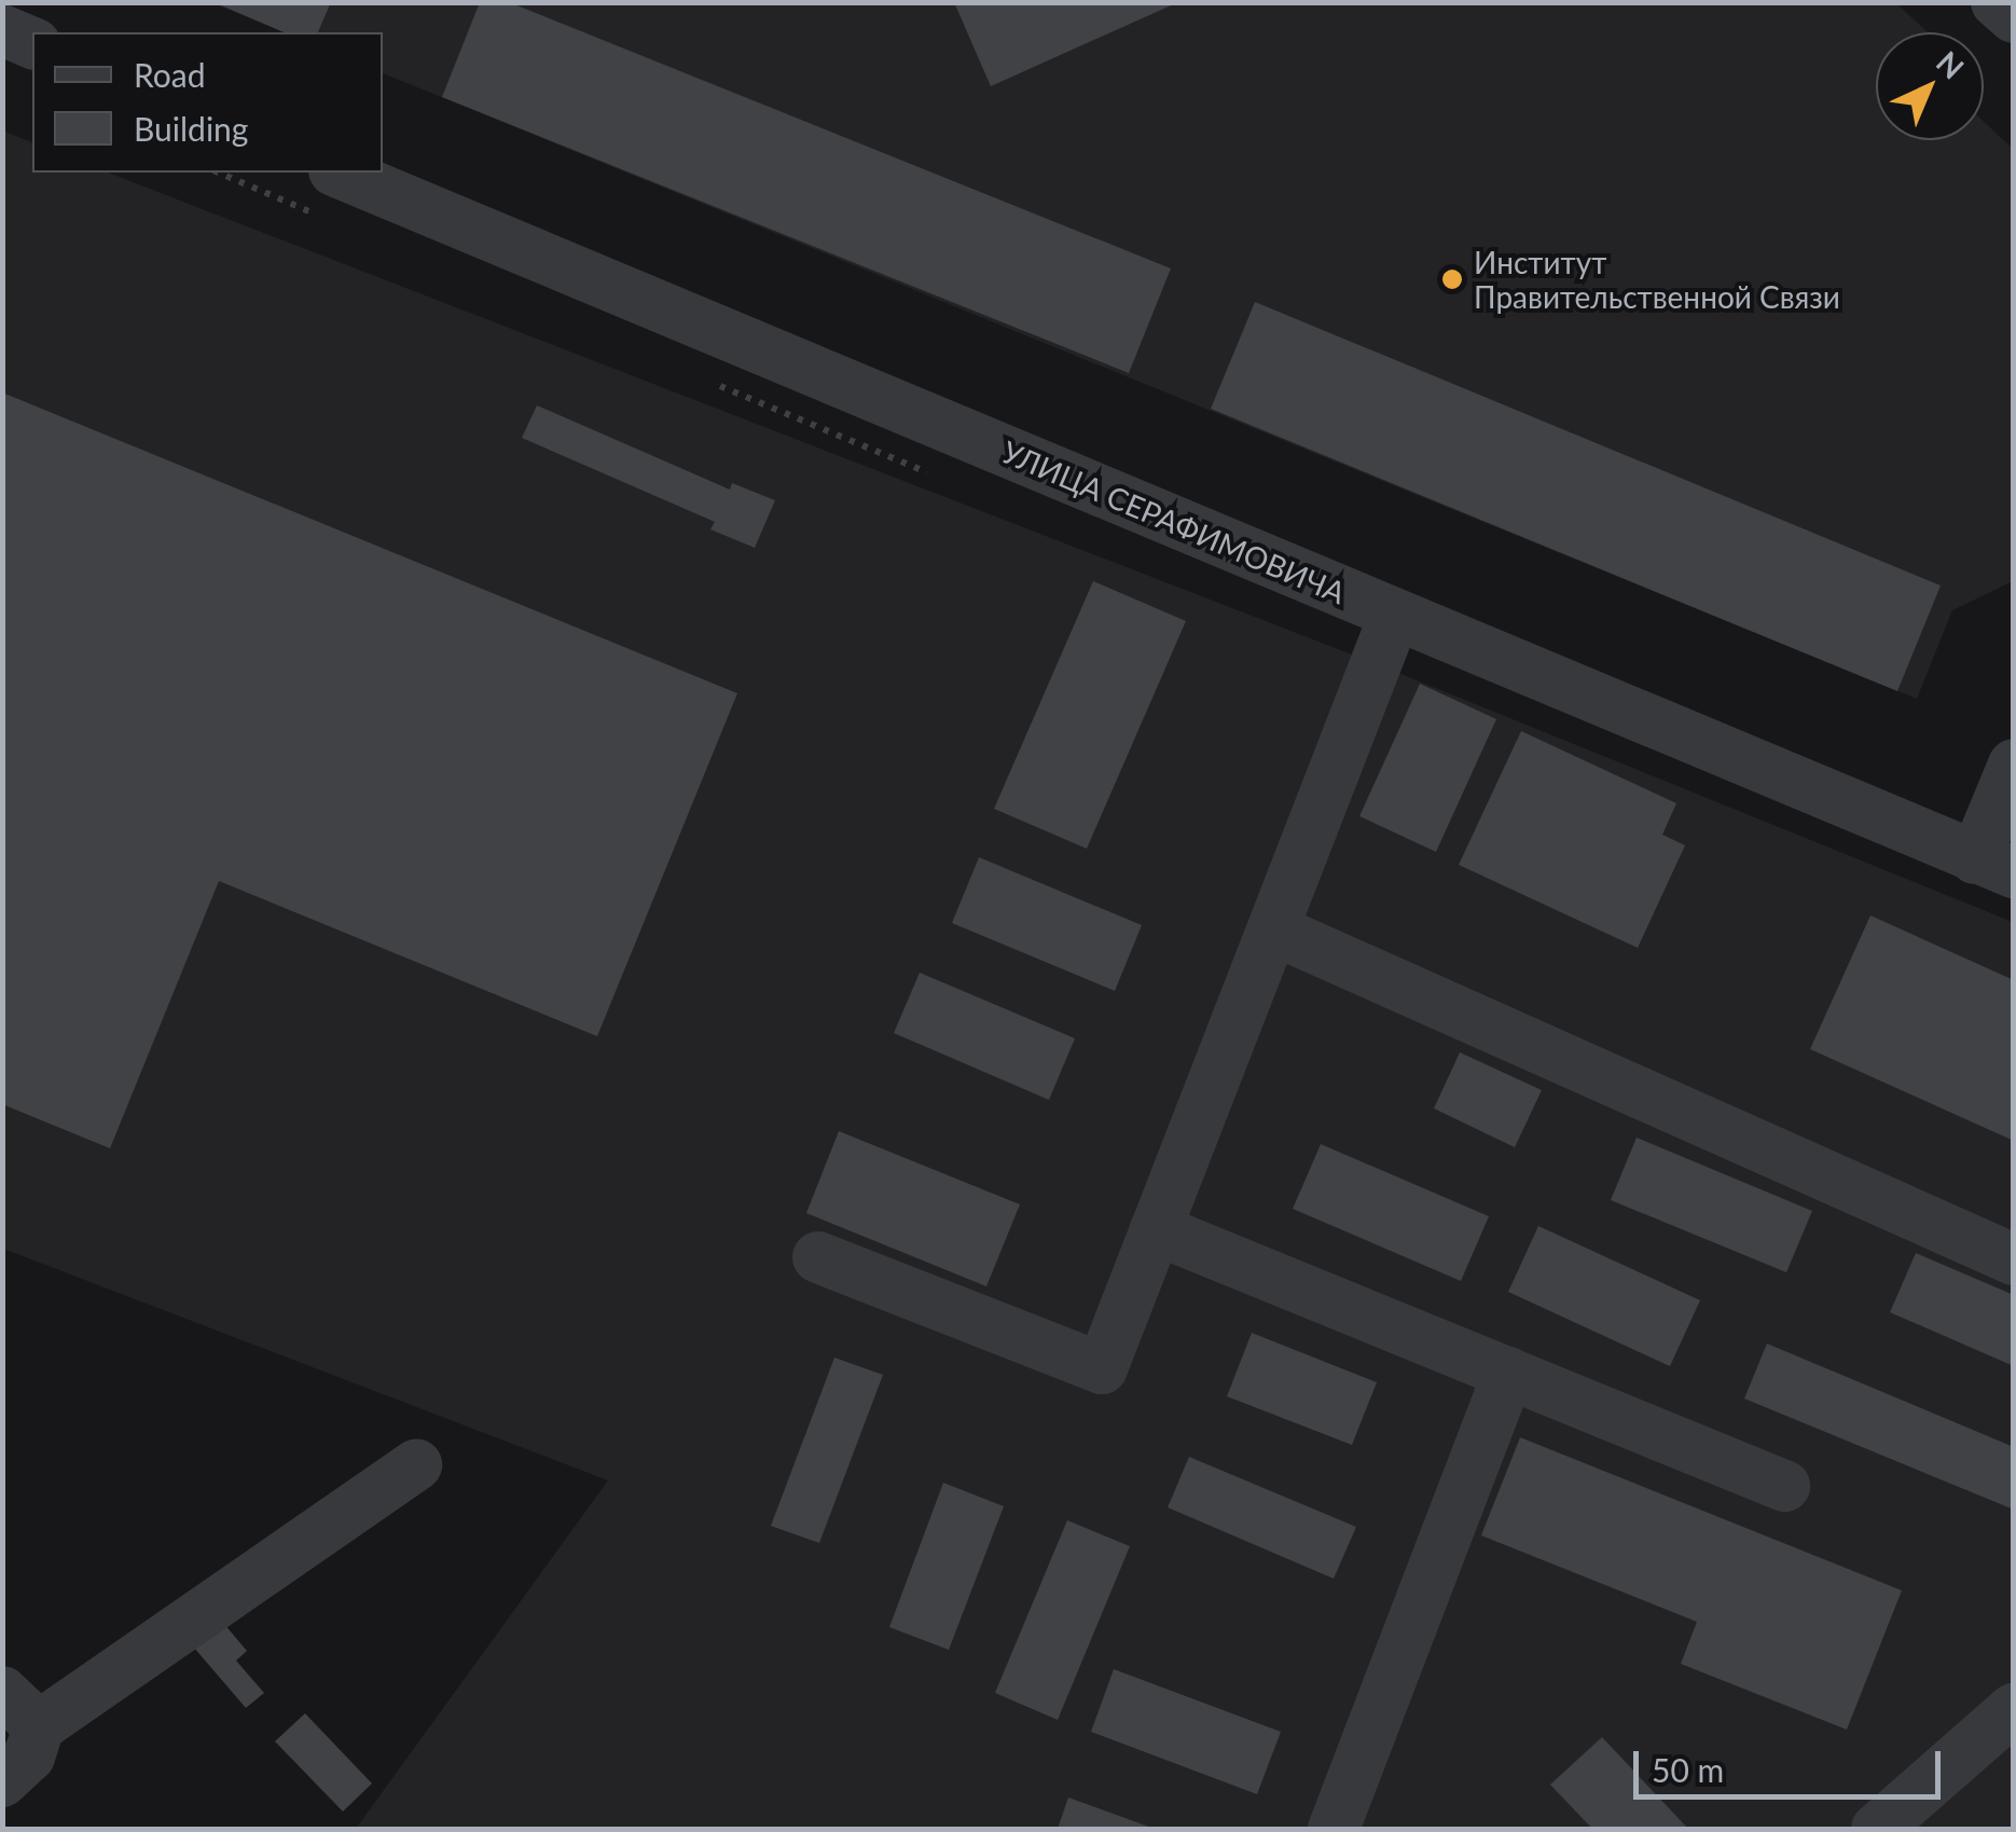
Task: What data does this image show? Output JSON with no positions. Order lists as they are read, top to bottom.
{
  "streets": {
    "street": ["УЛИЦА СЕРАФИМОВИЧА"]
  },
  "places": ["Институт Правительственной Связи"],
  "legend": ["Road", "Building"],
  "scale_bar": "50 m",
  "north": "top right"
}
